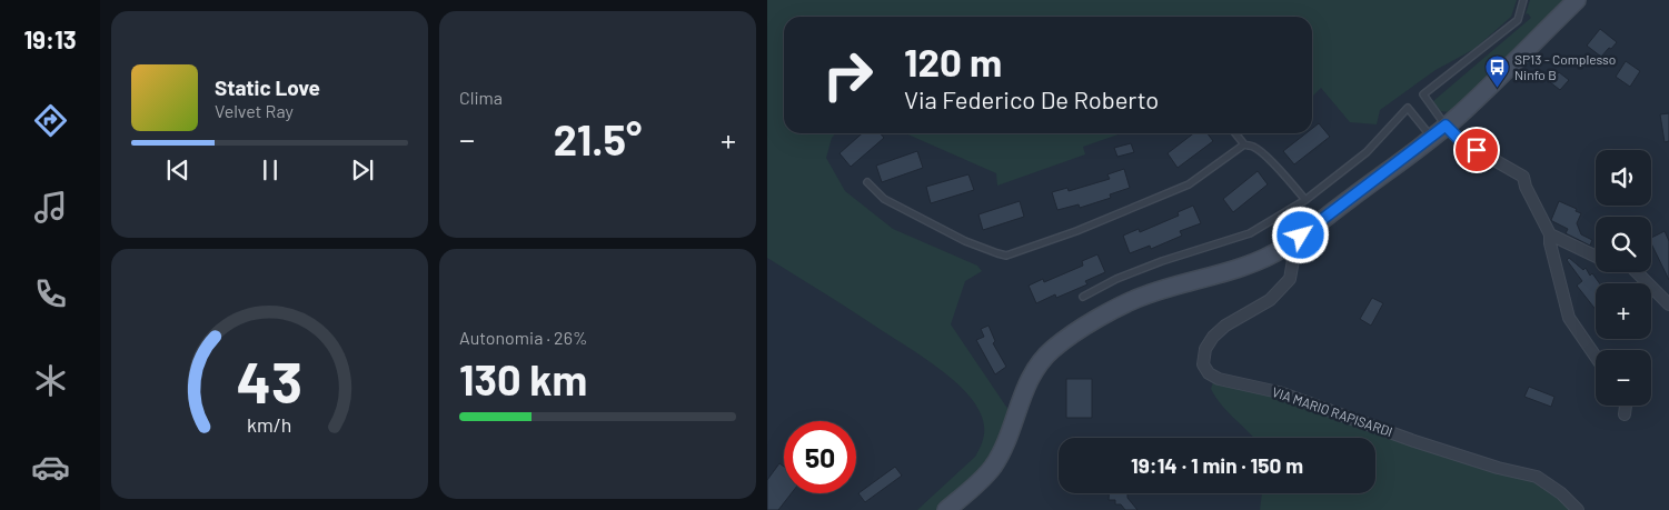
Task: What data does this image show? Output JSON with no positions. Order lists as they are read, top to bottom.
{
  "streets": {
    "street": ["VIA MARIO RAPISARDI"]
  },
  "places": {
    "bus stop": ["SP13 - Complesso Ninfo B"]
  },
  "page": {
    "tabs": "19:13",
    "tile": [
      "Clima",
      ["Autonomia · 26%", "130 km"]
    ],
    "turn": ["120 m", "Via Federico De Roberto"],
    "song": ["Static Love", "Velvet Ray"],
    "heat": ["−", "21.5°", "+"],
    "map_buttons": ["+", "−"],
    "limit": "50",
    "trip": "19:14 · 1 min · 150 m",
    "gauge": ["43", "km/h"]
  }
}
